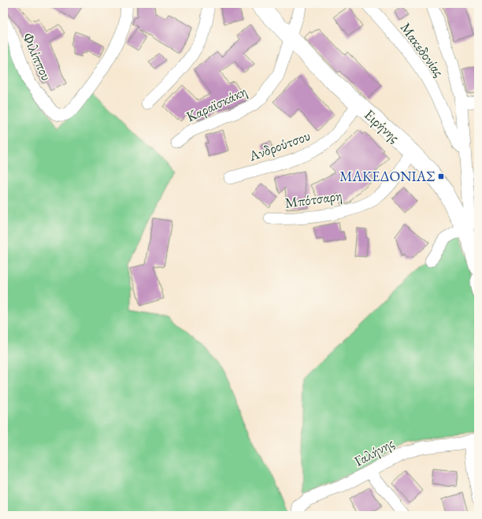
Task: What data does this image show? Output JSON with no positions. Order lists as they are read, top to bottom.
{
  "streets": {
    "street": [
      "Μακεδονίας",
      "Φιλίππου",
      "Καραϊσκάκη",
      "Ειρήνης",
      "Ανδρούτσου",
      "Μπότσαρη",
      "Γαλήνης"
    ]
  },
  "crossings": [
    ["Καραϊσκάκη", "Ειρήνης"],
    ["Ειρήνης", "Ανδρούτσου"],
    ["Ειρήνης", "Μπότσαρη"]
  ],
  "places": {
    "transit": ["ΜΑΚΕΔΟΝΙΑΣ"]
  }
}
